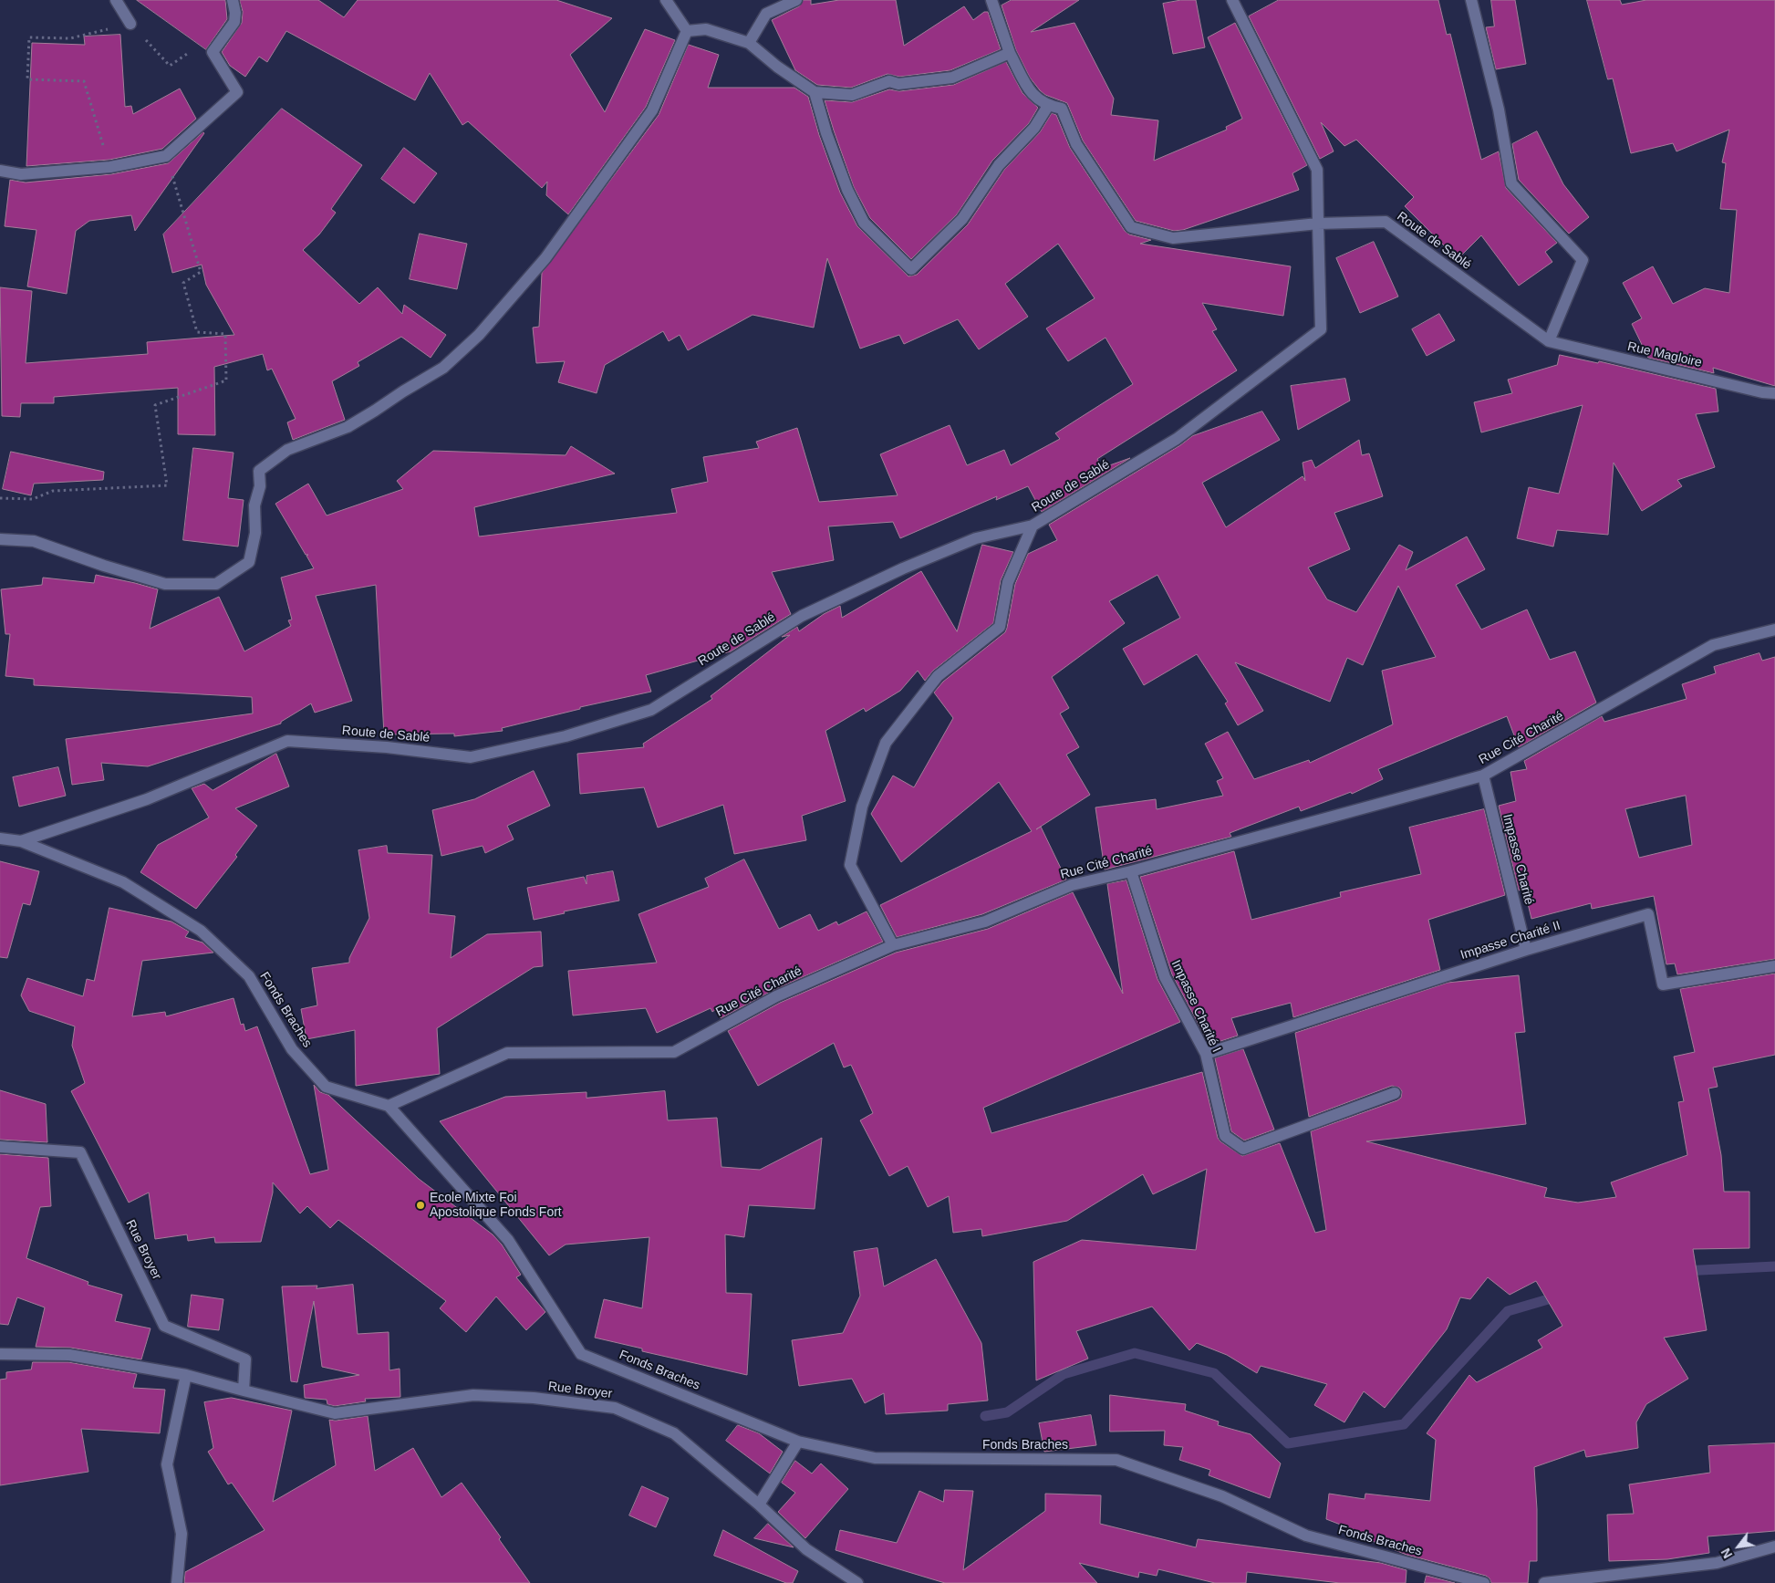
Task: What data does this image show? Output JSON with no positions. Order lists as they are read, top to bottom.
{
  "streets": {
    "street": [
      "Route de Sablé",
      "Rue Magloire",
      "Rue Cité Charité",
      "Impasse Charité",
      "Impasse Charité II",
      "Impasse Charité I",
      "Fonds Braches",
      "Rue Broyer"
    ]
  },
  "crossings": [
    ["Route de Sablé", "Rue Magloire"],
    ["Route de Sablé", "Fonds Braches"],
    ["Rue Cité Charité", "Impasse Charité"],
    ["Rue Cité Charité", "Impasse Charité I"],
    ["Rue Cité Charité", "Fonds Braches"],
    ["Impasse Charité", "Impasse Charité II"],
    ["Impasse Charité II", "Impasse Charité I"]
  ],
  "places": ["Ecole Mixte Foi Apostolique Fonds Fort"],
  "north": "bottom left"
}
